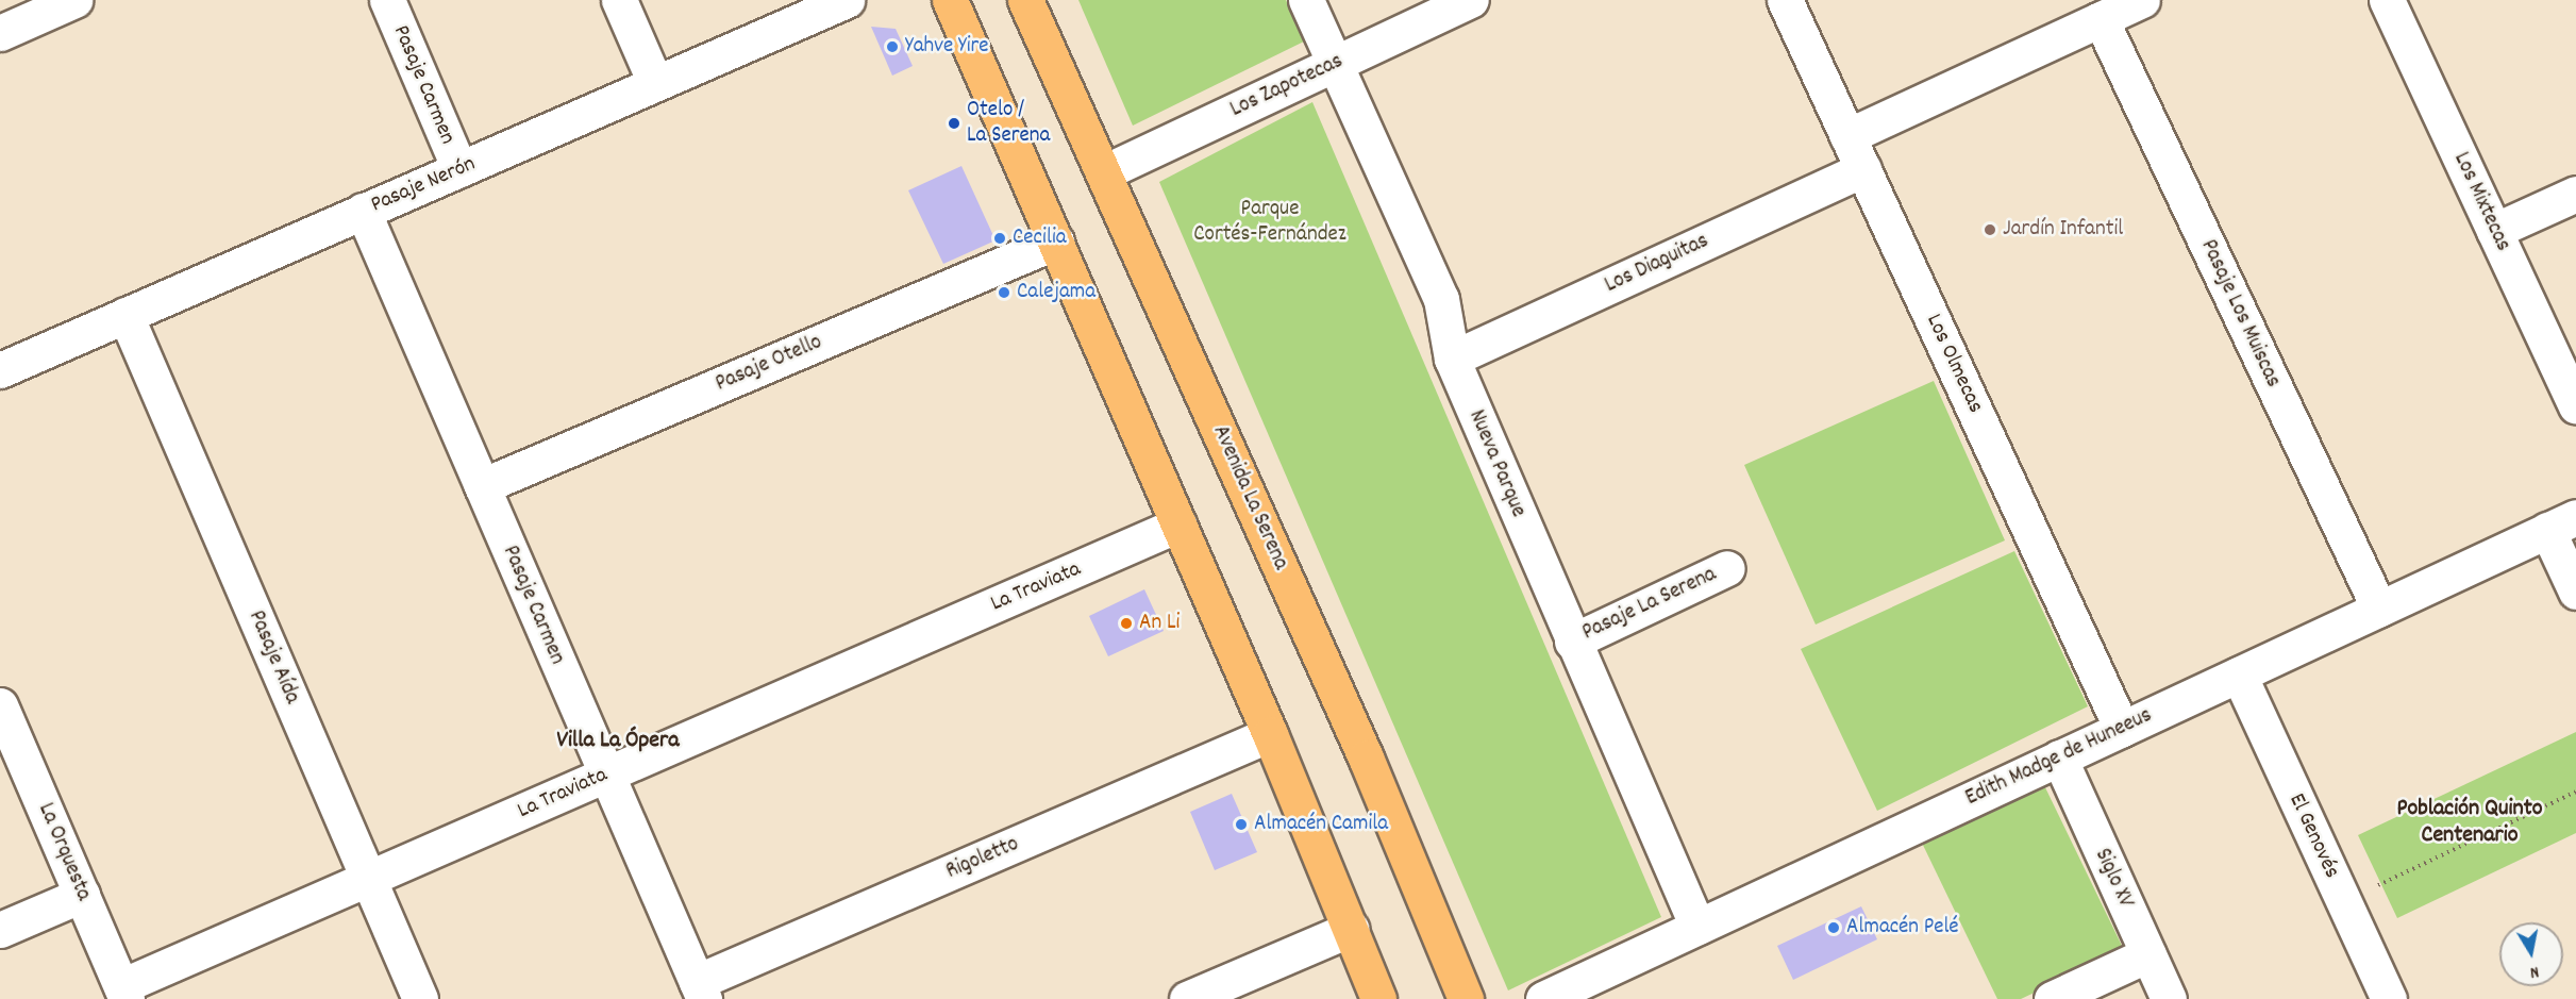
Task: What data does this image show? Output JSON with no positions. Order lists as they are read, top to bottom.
{
  "streets": {
    "main road": ["Avenida La Serena"],
    "street": [
      "Pasaje Carmen",
      "Los Zapotecas",
      "Pasaje Nerón",
      "Los Mixtecas",
      "Los Diaguitas",
      "Pasaje Los Muiscas",
      "Pasaje Otello",
      "Los Olmecas",
      "Nueva Parque",
      "La Traviata",
      "Pasaje La Serena",
      "Pasaje Aída",
      "Edith Madge de Huneeus",
      "El Genovés",
      "La Orquesta",
      "Rigoletto",
      "Siglo XV"
    ]
  },
  "crossings": [
    ["Pasaje Carmen", "Pasaje Nerón"],
    ["Pasaje Carmen", "Pasaje Otello"],
    ["Pasaje Carmen", "La Traviata"],
    ["Pasaje Carmen", "Rigoletto"],
    ["Los Zapotecas", "Nueva Parque"],
    ["Los Zapotecas", "Avenida La Serena"],
    ["Pasaje Nerón", "Pasaje Aída"],
    ["Los Diaguitas", "Los Olmecas"],
    ["Los Diaguitas", "Nueva Parque"],
    ["Pasaje Los Muiscas", "Edith Madge de Huneeus"],
    ["Los Olmecas", "Edith Madge de Huneeus"],
    ["Nueva Parque", "Pasaje La Serena"],
    ["Nueva Parque", "Edith Madge de Huneeus"],
    ["La Traviata", "Pasaje Aída"],
    ["La Traviata", "La Orquesta"],
    ["Edith Madge de Huneeus", "El Genovés"],
    ["Edith Madge de Huneeus", "Siglo XV"]
  ],
  "districts": ["Villa La Ópera", "Población Quinto Centenario"],
  "parks": ["Parque Cortés-Fernández"],
  "places": [
    "Yahve Yire",
    "Otelo / La Serena",
    "Jardín Infantil",
    "Cecilia",
    "Calejama",
    "An Li",
    "Almacén Camila",
    "Almacén Pelé"
  ],
  "north": "bottom"
}
